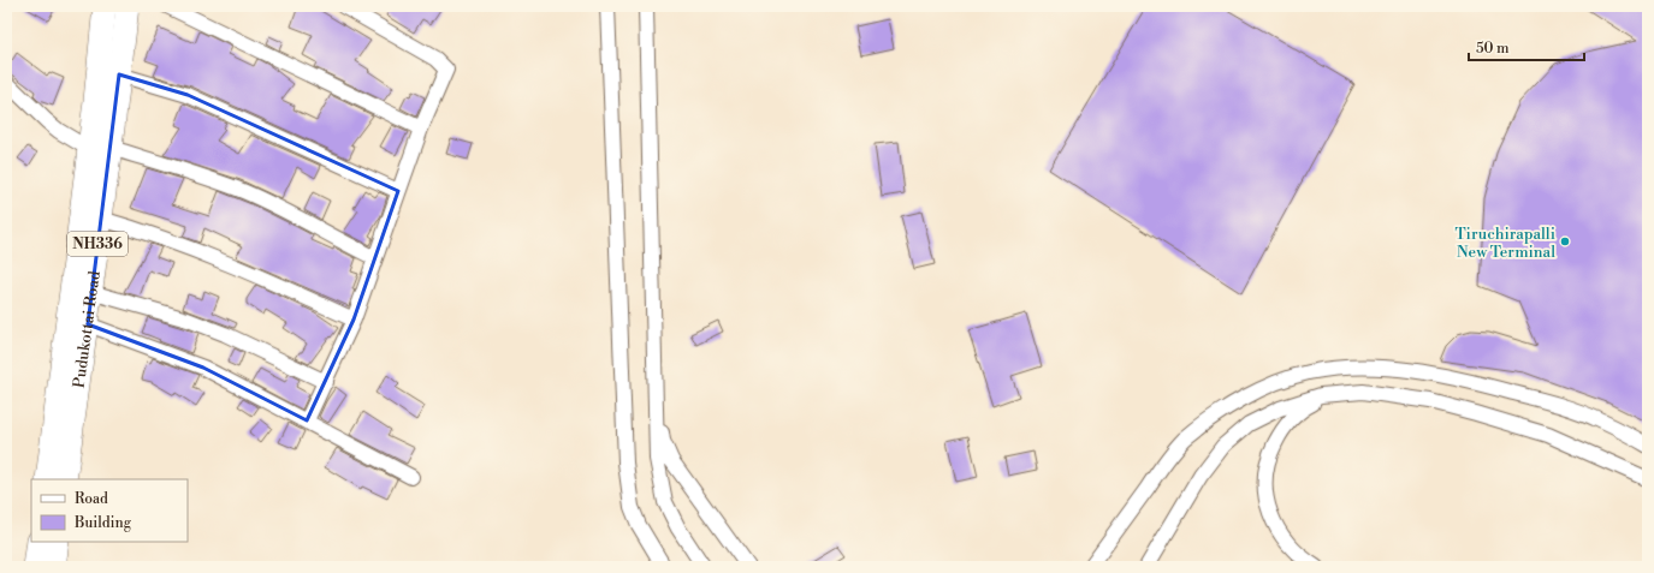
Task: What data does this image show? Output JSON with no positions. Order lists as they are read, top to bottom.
{
  "streets": {
    "highway": ["NH336", "Pudukottai Road"]
  },
  "places": ["Tiruchirapalli New Terminal"],
  "legend": ["Road", "Building"],
  "scale_bar": "50 m"
}
